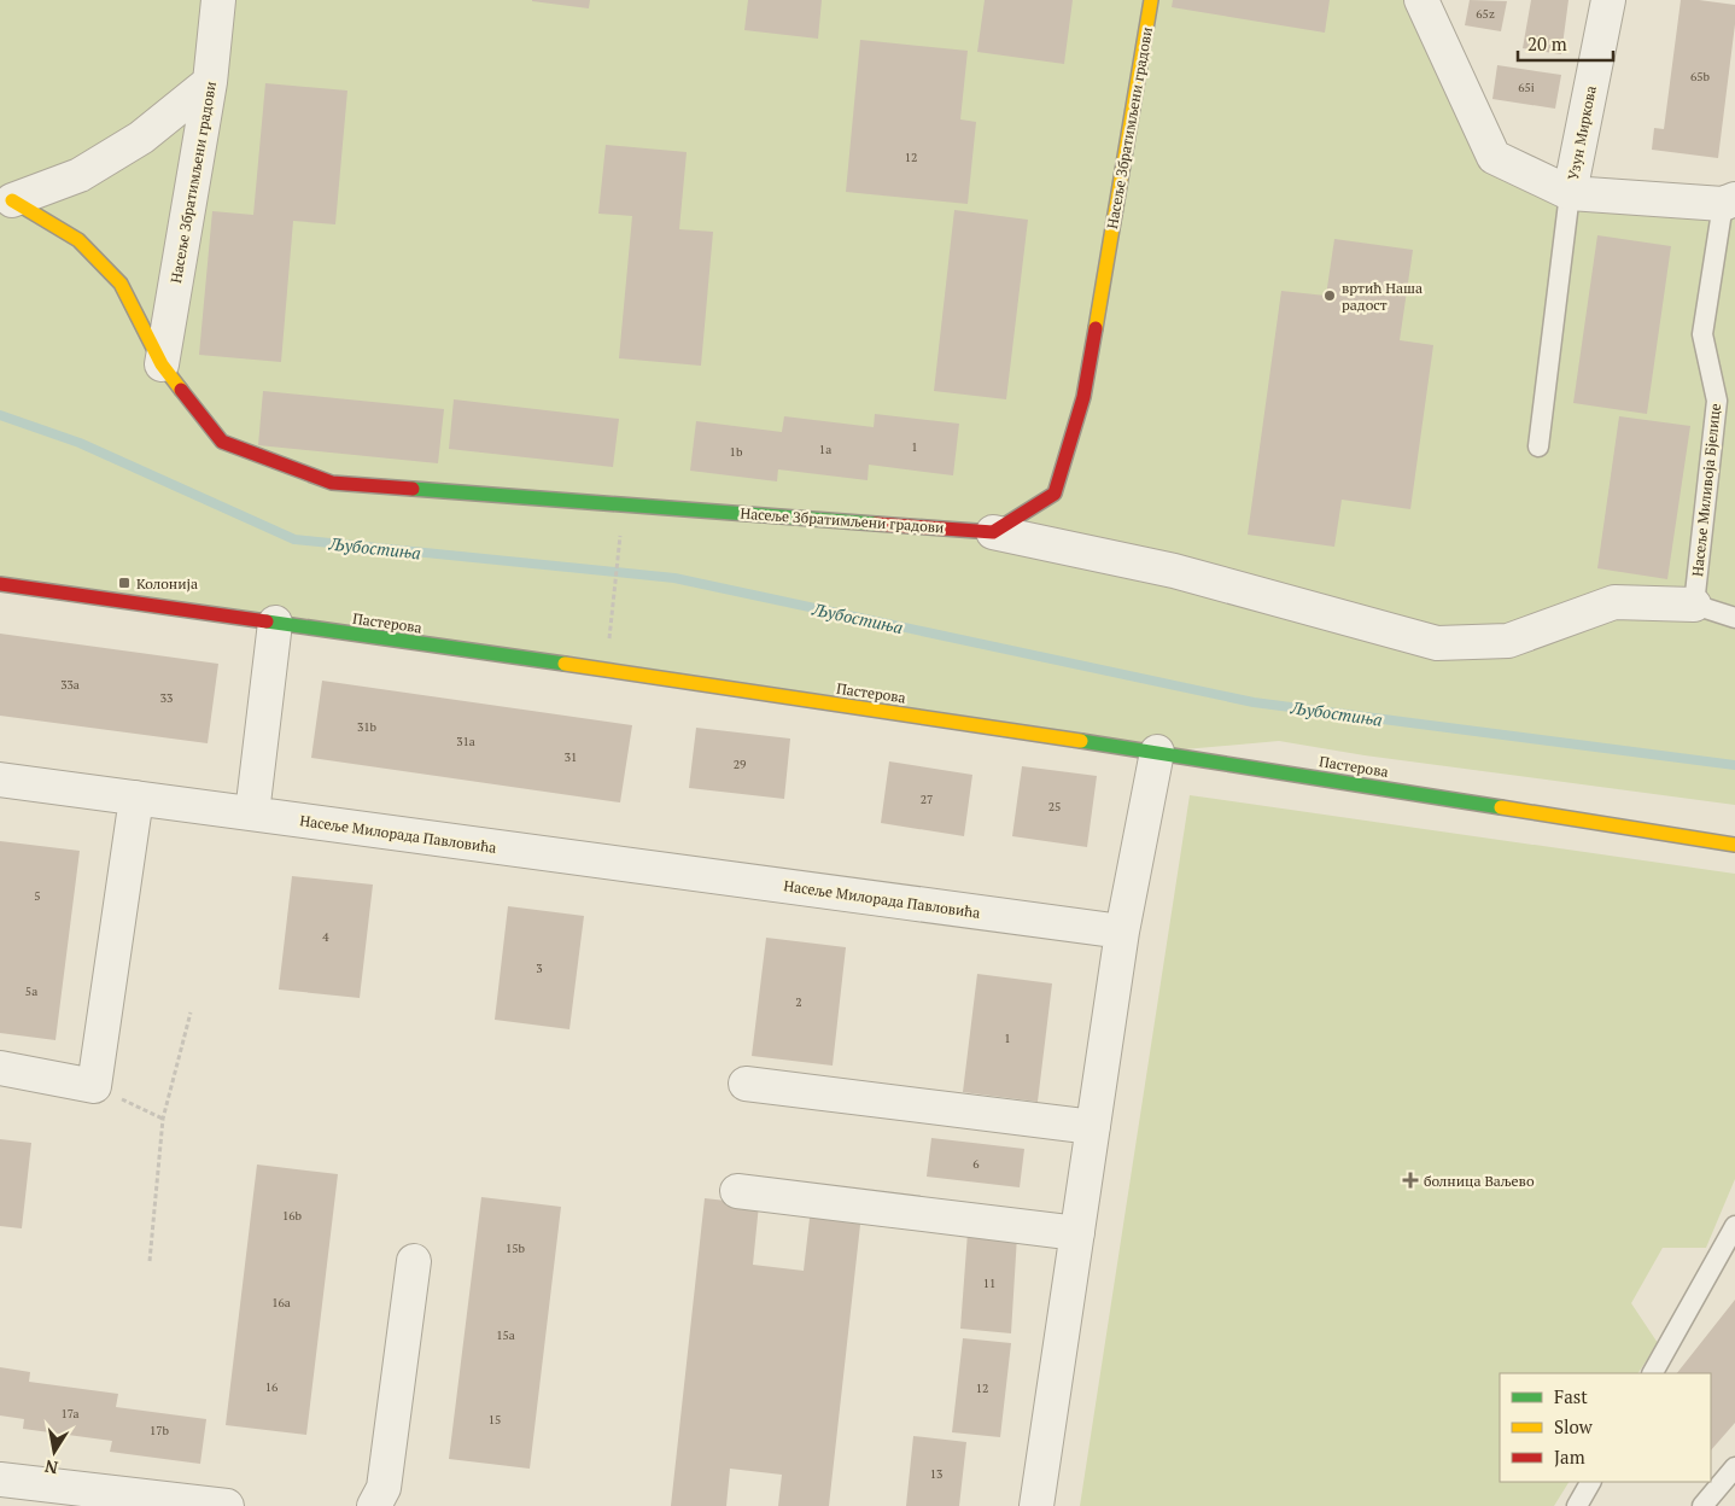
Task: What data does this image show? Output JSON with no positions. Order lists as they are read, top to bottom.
{
  "streets": {
    "street": [
      "Насеље Збратимљени градови",
      "Узун Миркова",
      "Пастерова",
      "Насеље Милорада Павловића"
    ],
    "lane": ["Насеље Миливоја Бјелице"]
  },
  "water": ["Љубостиња"],
  "places": {
    "other": ["вртић Наша радост"],
    "transit": ["Колонија"],
    "health": ["болница Ваљево"]
  },
  "house_numbers": [
    "65z",
    "65b",
    "65i",
    "12",
    "1",
    "1a",
    "1b",
    "33a",
    "33",
    "31b",
    "31a",
    "31",
    "29",
    "27",
    "25",
    "5",
    "4",
    "3",
    "5a",
    "2",
    "1",
    "6",
    "16b",
    "15b",
    "11",
    "16a",
    "15a",
    "16",
    "12",
    "17a",
    "15",
    "17b",
    "13"
  ],
  "legend": ["Fast", "Slow", "Jam"],
  "scale_bar": "20 m",
  "north": "bottom"
}
